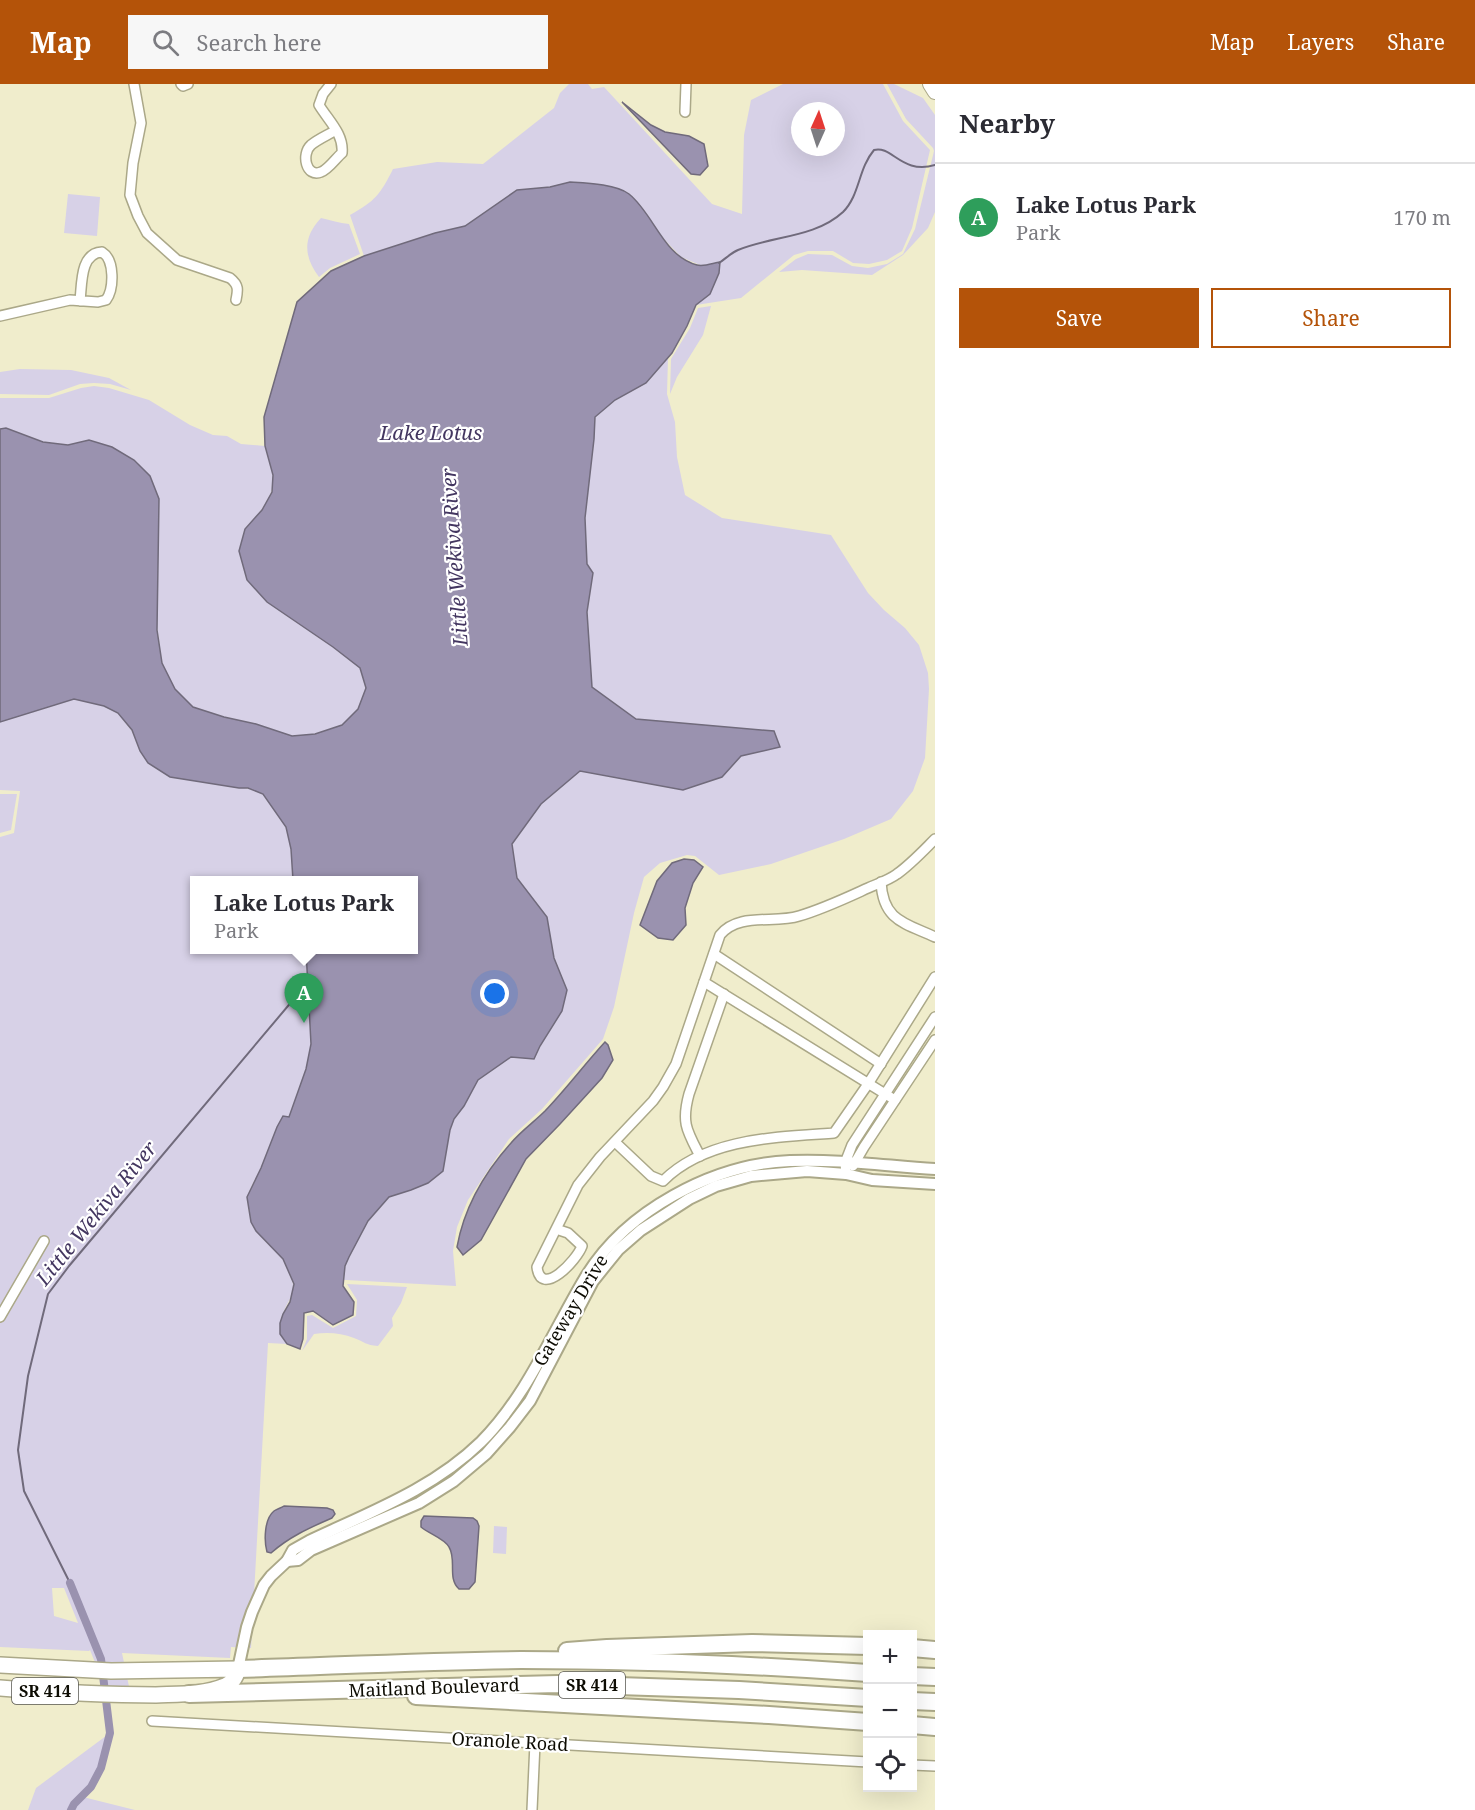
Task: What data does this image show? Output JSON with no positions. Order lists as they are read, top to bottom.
{
  "streets": {
    "highway": ["SR 414", "Maitland Boulevard"],
    "street": ["Gateway Drive", "Oranole Road"]
  },
  "crossings": [
    ["Gateway Drive", "Maitland Boulevard"]
  ],
  "water": ["Lake Lotus", "Little Wekiva River"],
  "north": "top",
  "page": {
    "header": "Map",
    "search": "Search here",
    "nav": ["Map", "Layers", "Share"],
    "heading": "Nearby",
    "list": [
      {
        "mark": "A",
        "name": "Lake Lotus Park",
        "note": "Park",
        "value": "170 m"
      }
    ],
    "buttons": ["Save", "Share"],
    "popup": ["Lake Lotus Park", "Park"],
    "pins": "A",
    "map_buttons": ["+", "−"]
  }
}
